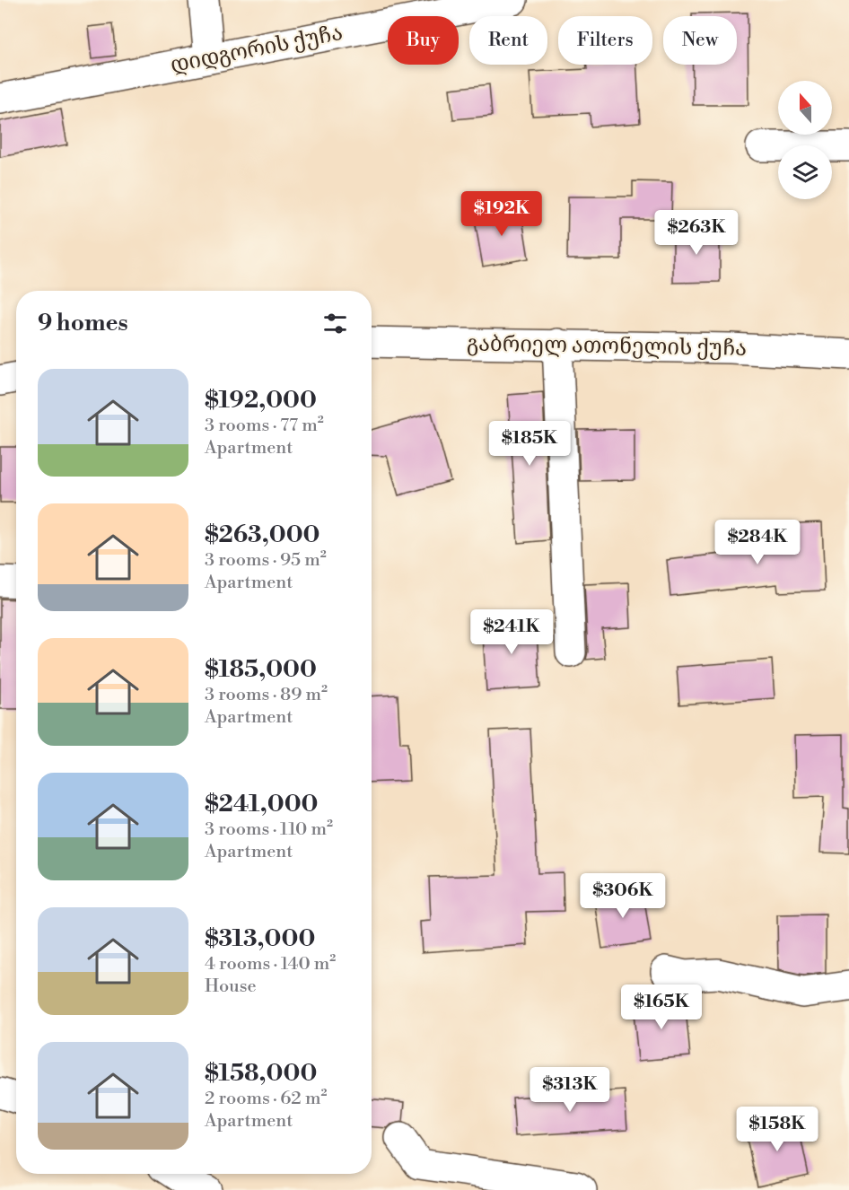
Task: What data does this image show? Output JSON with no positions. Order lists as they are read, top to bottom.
{
  "streets": {
    "street": ["დიდგორის ქუჩა", "გაბრიელ ათონელის ქუჩა"]
  },
  "north": "top",
  "page": {
    "chip": [
      "Buy",
      "Rent",
      "Filters",
      "New"
    ],
    "price": [
      "$192K",
      "$263K",
      "$185K",
      "$284K",
      "$241K",
      "$306K",
      "$165K",
      "$313K",
      "$158K"
    ],
    "heading": "9 homes",
    "list": [
      {
        "name": "$192,000",
        "note": "3 rooms · 77 m² · Apartment"
      },
      {
        "name": "$263,000",
        "note": "3 rooms · 95 m² · Apartment"
      },
      {
        "name": "$185,000",
        "note": "3 rooms · 89 m² · Apartment"
      },
      {
        "name": "$241,000",
        "note": "3 rooms · 110 m² · Apartment"
      },
      {
        "name": "$313,000",
        "note": "4 rooms · 140 m² · House"
      },
      {
        "name": "$158,000",
        "note": "2 rooms · 62 m² · Apartment"
      }
    ]
  }
}
